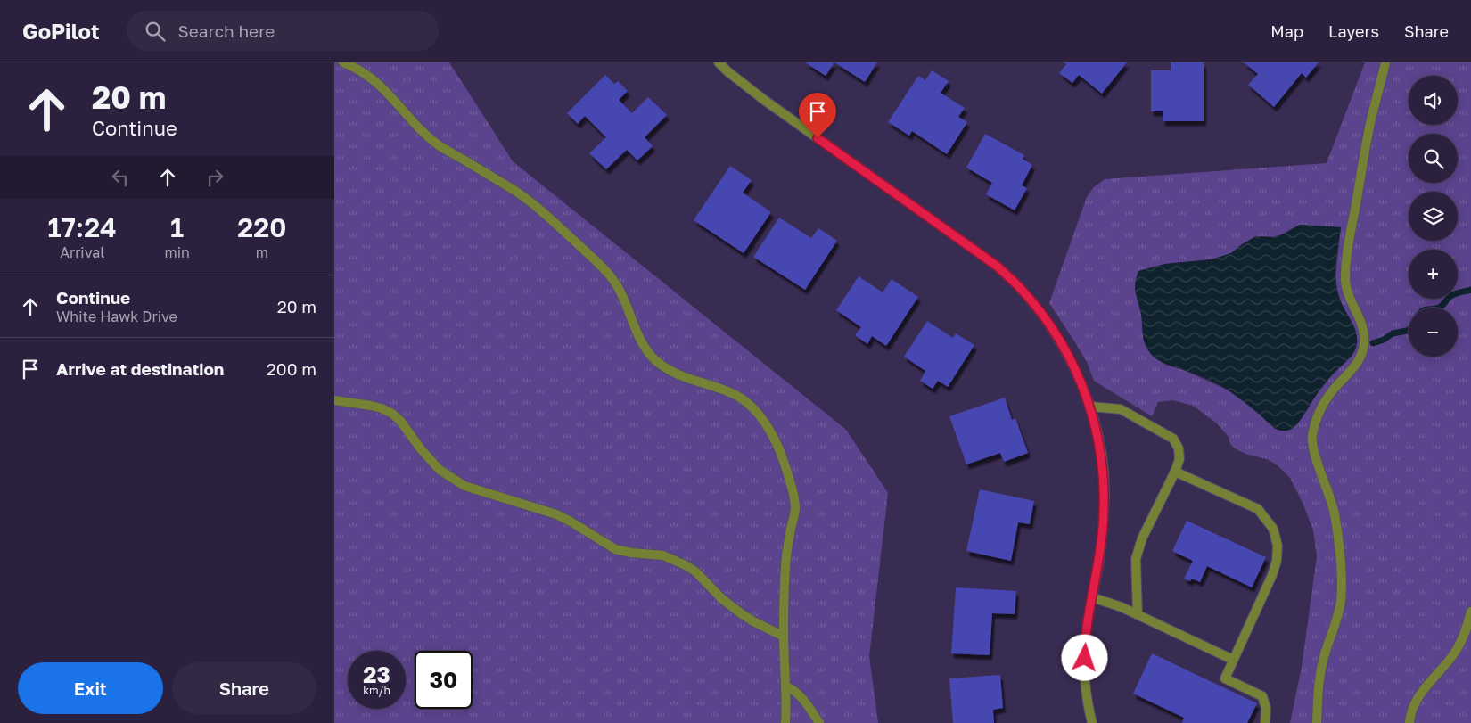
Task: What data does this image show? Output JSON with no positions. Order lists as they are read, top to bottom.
{
  "page": {
    "header": "GoPilot",
    "search": "Search here",
    "nav": ["Map", "Layers", "Share"],
    "turn": ["20 m", "Continue"],
    "map_buttons": ["+", "−"],
    "eta": [
      "17:24",
      "Arrival",
      "1",
      "min",
      "220",
      "m"
    ],
    "list": [
      {
        "name": "Continue",
        "note": "White Hawk Drive",
        "value": "20 m"
      },
      {
        "name": "Arrive at destination",
        "value": "200 m"
      }
    ],
    "speed": "23 km/h",
    "limit": "30",
    "buttons": ["Exit", "Share"]
  }
}
